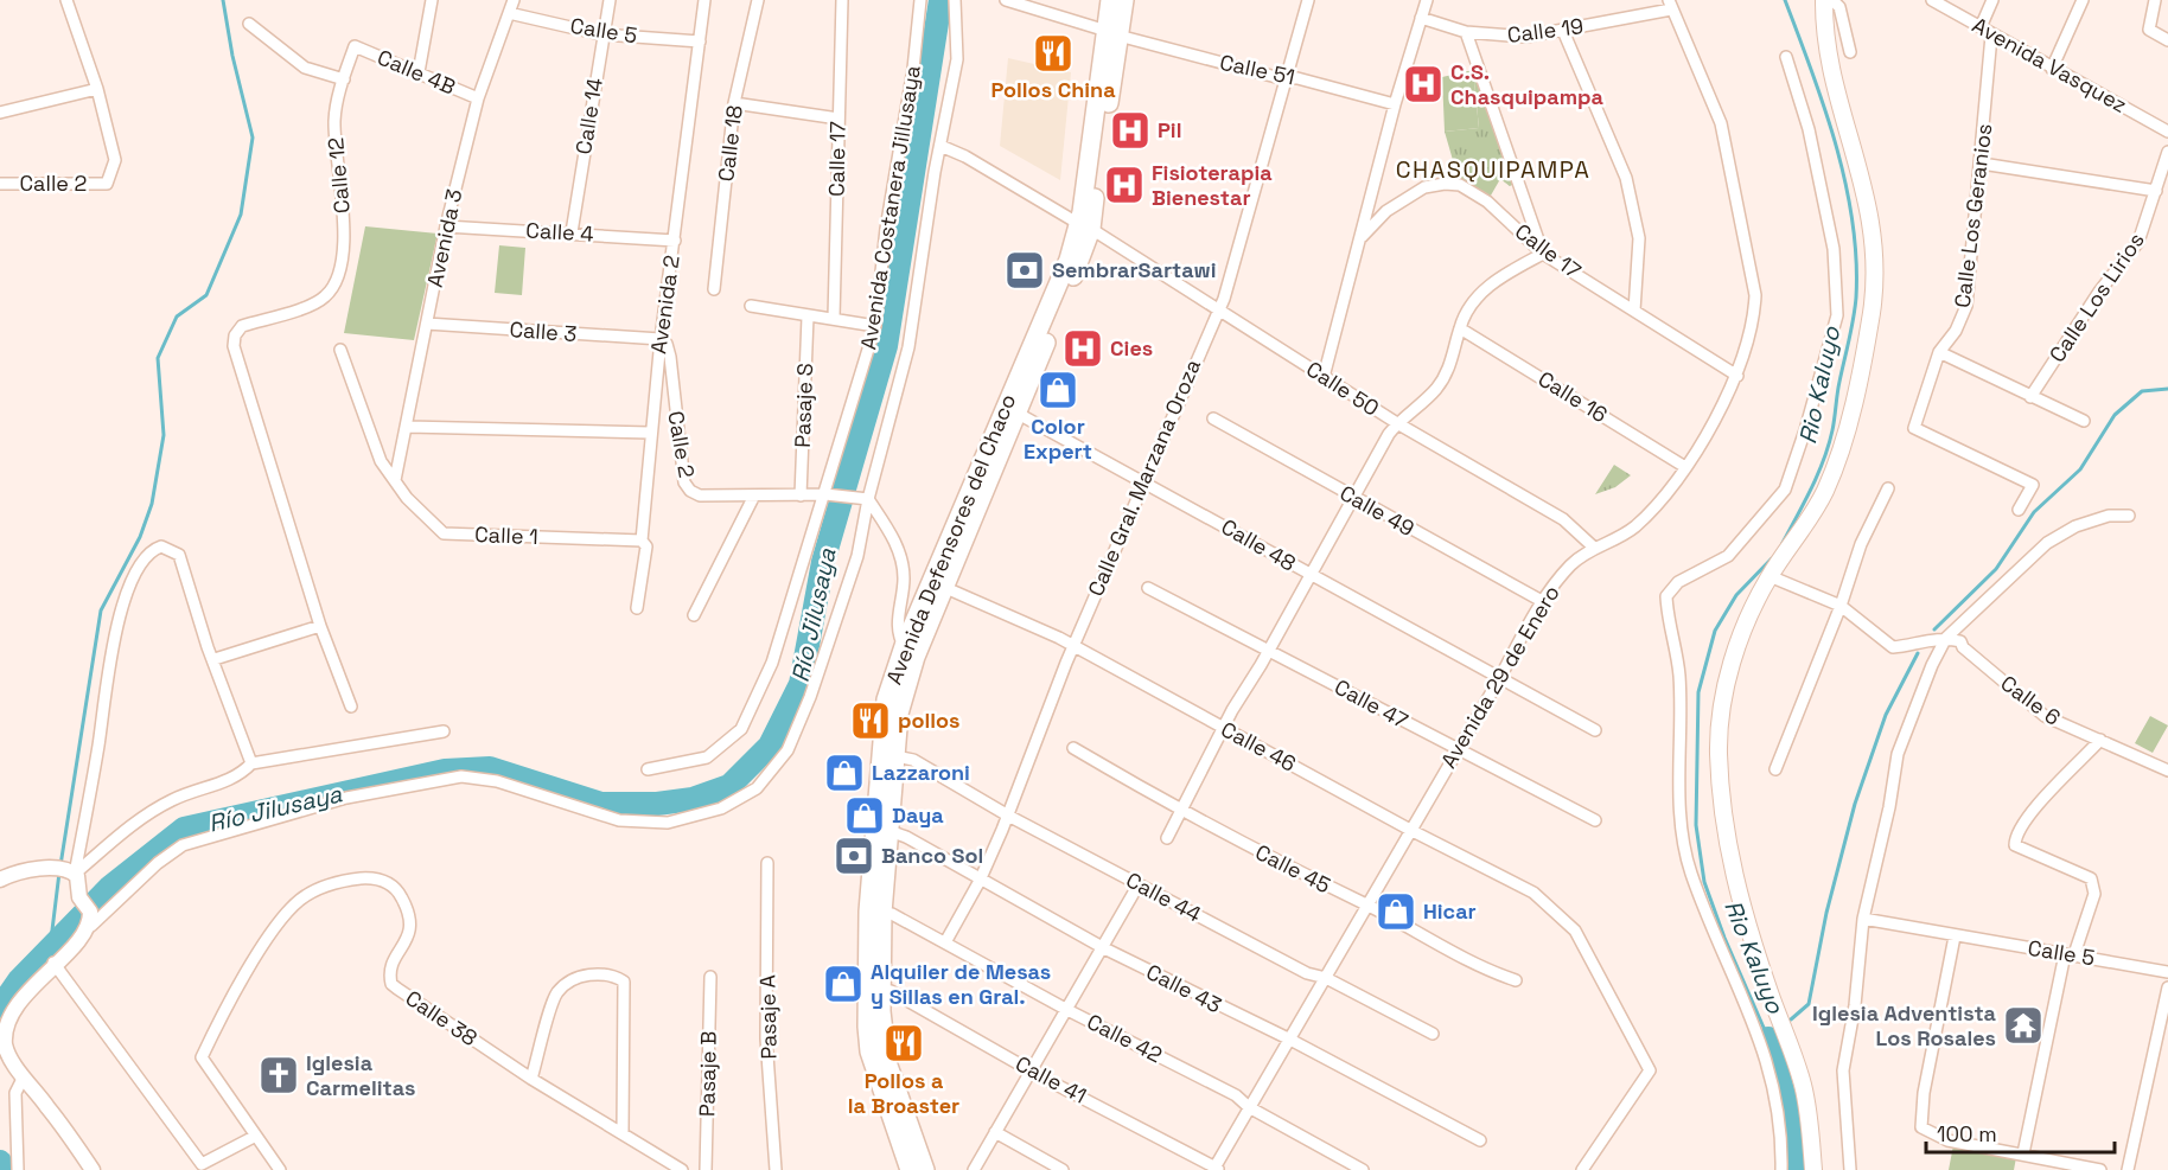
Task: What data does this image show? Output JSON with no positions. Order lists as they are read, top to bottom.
{
  "streets": {
    "main road": ["Avenida Defensores del Chaco"],
    "street": [
      "Calle 5",
      "Calle 19",
      "Avenida Vasquez",
      "Calle 51",
      "Calle 4B",
      "Calle 14",
      "Calle 18",
      "Calle 17",
      "Calle 12",
      "Calle 2",
      "Avenida Costanera Jillusaya",
      "Calle Los Geranios",
      "Calle 4",
      "Avenida 3",
      "Calle Los Lirios",
      "Avenida 2",
      "Calle 3",
      "Calle 50",
      "Calle 16",
      "Pasaje S",
      "Calle Gral. Marzana Oroza",
      "Calle 49",
      "Calle 1",
      "Calle 48",
      "Avenida 29 de Enero",
      "Calle 6",
      "Calle 47",
      "Calle 46",
      "Calle 45",
      "Calle 44",
      "Calle 43",
      "Pasaje A",
      "Calle 38",
      "Calle 42",
      "Pasaje B",
      "Calle 41"
    ]
  },
  "crossings": [
    ["Calle 5", "Calle 14"],
    ["Calle 5", "Avenida 3"],
    ["Calle 5", "Avenida 2"],
    ["Calle 19", "Avenida 29 de Enero"],
    ["Avenida Vasquez", "Calle Los Geranios"],
    ["Calle 51", "Calle Gral. Marzana Oroza"],
    ["Calle 51", "Avenida Defensores del Chaco"],
    ["Calle 4B", "Calle 12"],
    ["Calle 4B", "Avenida 3"],
    ["Calle 14", "Calle 4"],
    ["Calle 17", "Avenida 29 de Enero"],
    ["Calle 2", "Avenida Costanera Jillusaya"],
    ["Calle 2", "Avenida 3"],
    ["Calle 2", "Avenida 2"],
    ["Calle 2", "Calle 3"],
    ["Calle 2", "Pasaje S"],
    ["Calle 4", "Avenida 3"],
    ["Calle 4", "Avenida 2"],
    ["Avenida 3", "Calle 3"],
    ["Avenida 3", "Calle 1"],
    ["Avenida 2", "Calle 3"],
    ["Avenida 2", "Calle 1"],
    ["Calle 50", "Calle Gral. Marzana Oroza"],
    ["Calle 50", "Avenida Defensores del Chaco"],
    ["Calle 50", "Avenida 29 de Enero"],
    ["Calle 16", "Avenida 29 de Enero"],
    ["Calle Gral. Marzana Oroza", "Calle 48"],
    ["Calle Gral. Marzana Oroza", "Calle 46"],
    ["Calle Gral. Marzana Oroza", "Calle 44"],
    ["Calle Gral. Marzana Oroza", "Calle 43"],
    ["Calle Gral. Marzana Oroza", "Calle 42"],
    ["Calle 49", "Avenida 29 de Enero"],
    ["Avenida Defensores del Chaco", "Calle 48"],
    ["Avenida Defensores del Chaco", "Calle 46"],
    ["Avenida Defensores del Chaco", "Calle 44"],
    ["Avenida Defensores del Chaco", "Calle 43"],
    ["Avenida Defensores del Chaco", "Calle 42"],
    ["Avenida Defensores del Chaco", "Calle 41"],
    ["Calle 48", "Avenida 29 de Enero"],
    ["Avenida 29 de Enero", "Calle 47"],
    ["Avenida 29 de Enero", "Calle 46"],
    ["Avenida 29 de Enero", "Calle 45"],
    ["Avenida 29 de Enero", "Calle 44"],
    ["Avenida 29 de Enero", "Calle 43"],
    ["Avenida 29 de Enero", "Calle 42"],
    ["Avenida 29 de Enero", "Calle 41"]
  ],
  "districts": ["CHASQUIPAMPA"],
  "water": ["Rio Kaluyo", "Río Jilusaya"],
  "places": {
    "restaurant": ["Pollos China", "pollos", "Pollos a la Broaster"],
    "hospital": [
      "C.S. Chasquipampa",
      "Pil",
      "Fisioterapia Bienestar",
      "Cies"
    ],
    "bank": ["SembrarSartawi", "Banco Sol"],
    "shop": [
      "Color Expert",
      "Lazzaroni",
      "Daya",
      "Hicar",
      "Alquiler de Mesas y Sillas en Gral."
    ],
    "temple": ["Iglesia Adventista Los Rosales"],
    "church": ["Iglesia Carmelitas"]
  },
  "scale_bar": "100 m"
}
